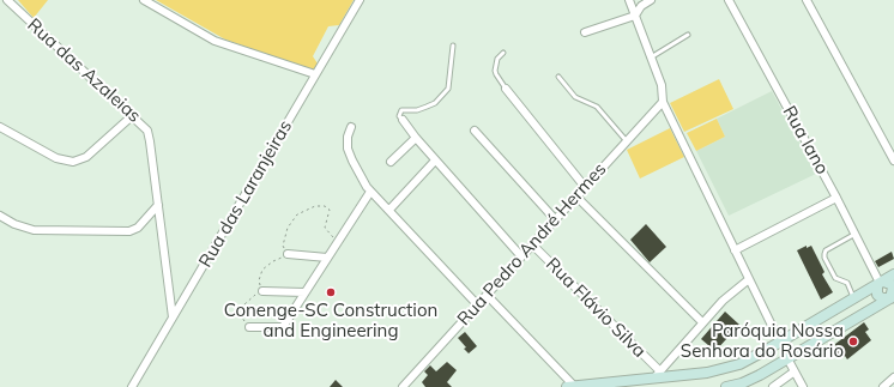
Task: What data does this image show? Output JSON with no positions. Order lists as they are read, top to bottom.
{
  "streets": {
    "street": [
      "Rua das Azaleias",
      "Rua Iano",
      "Rua das Laranjeiras",
      "Rua Pedro André Hermes",
      "Rua Flávio Silva"
    ]
  },
  "crossings": [
    ["Rua das Azaleias", "Rua das Laranjeiras"],
    ["Rua Pedro André Hermes", "Rua Flávio Silva"]
  ],
  "places": ["Conenge-SC Construction and Engineering", "Paróquia Nossa Senhora do Rosário"]
}
